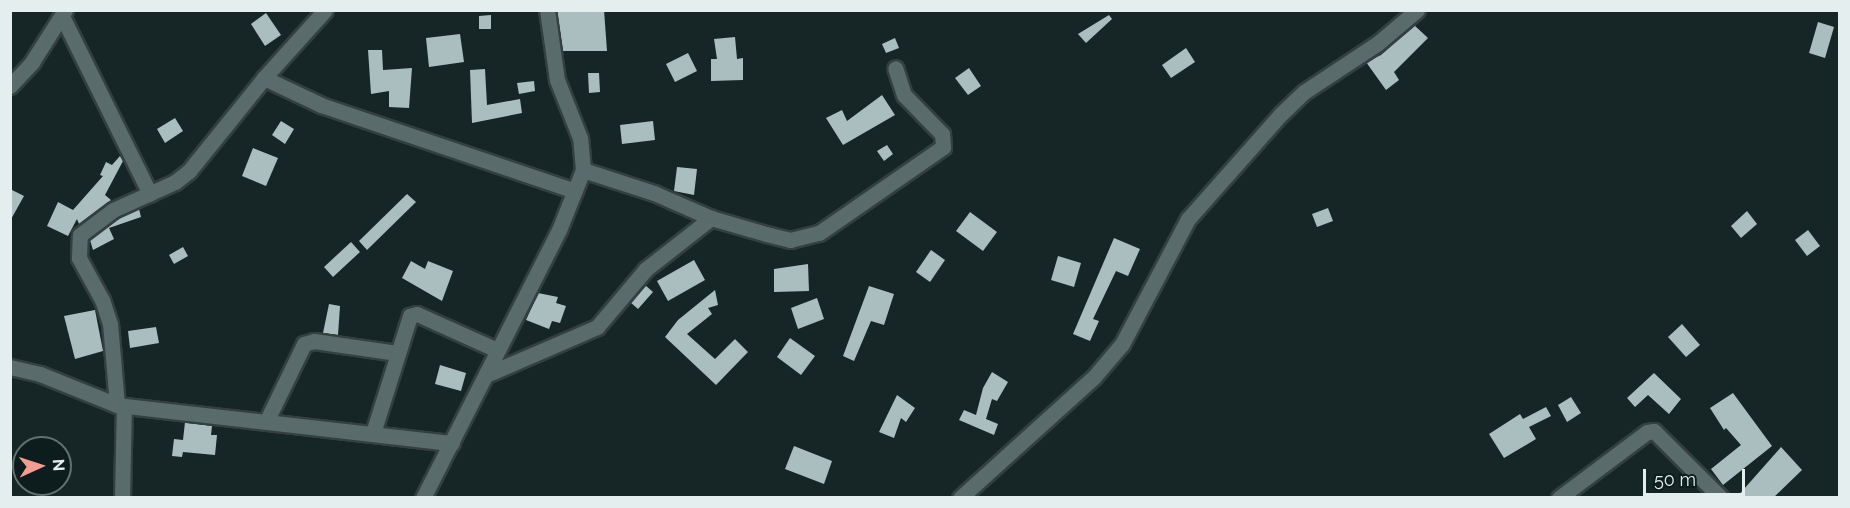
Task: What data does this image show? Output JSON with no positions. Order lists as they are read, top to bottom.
{
  "scale_bar": "50 m",
  "north": "right"
}
